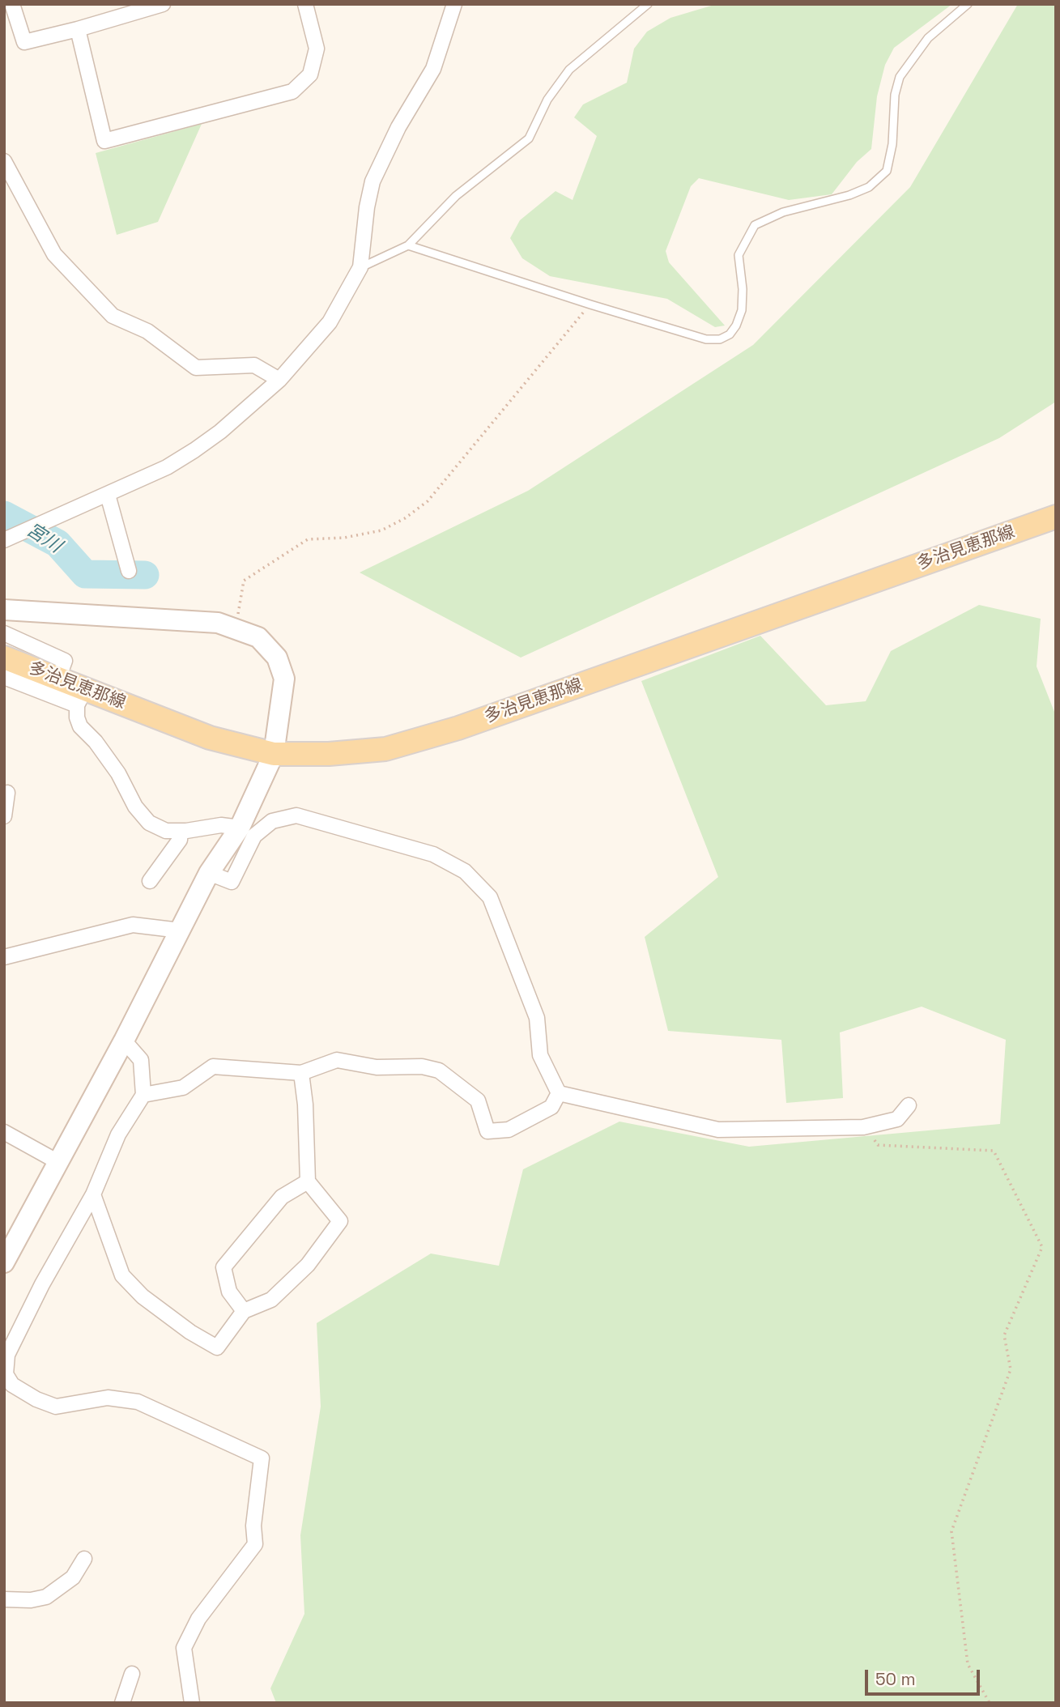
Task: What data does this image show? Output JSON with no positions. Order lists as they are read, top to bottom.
{
  "streets": {
    "main road": ["多治見恵那線"]
  },
  "water": ["宮川"],
  "scale_bar": "50 m"
}
